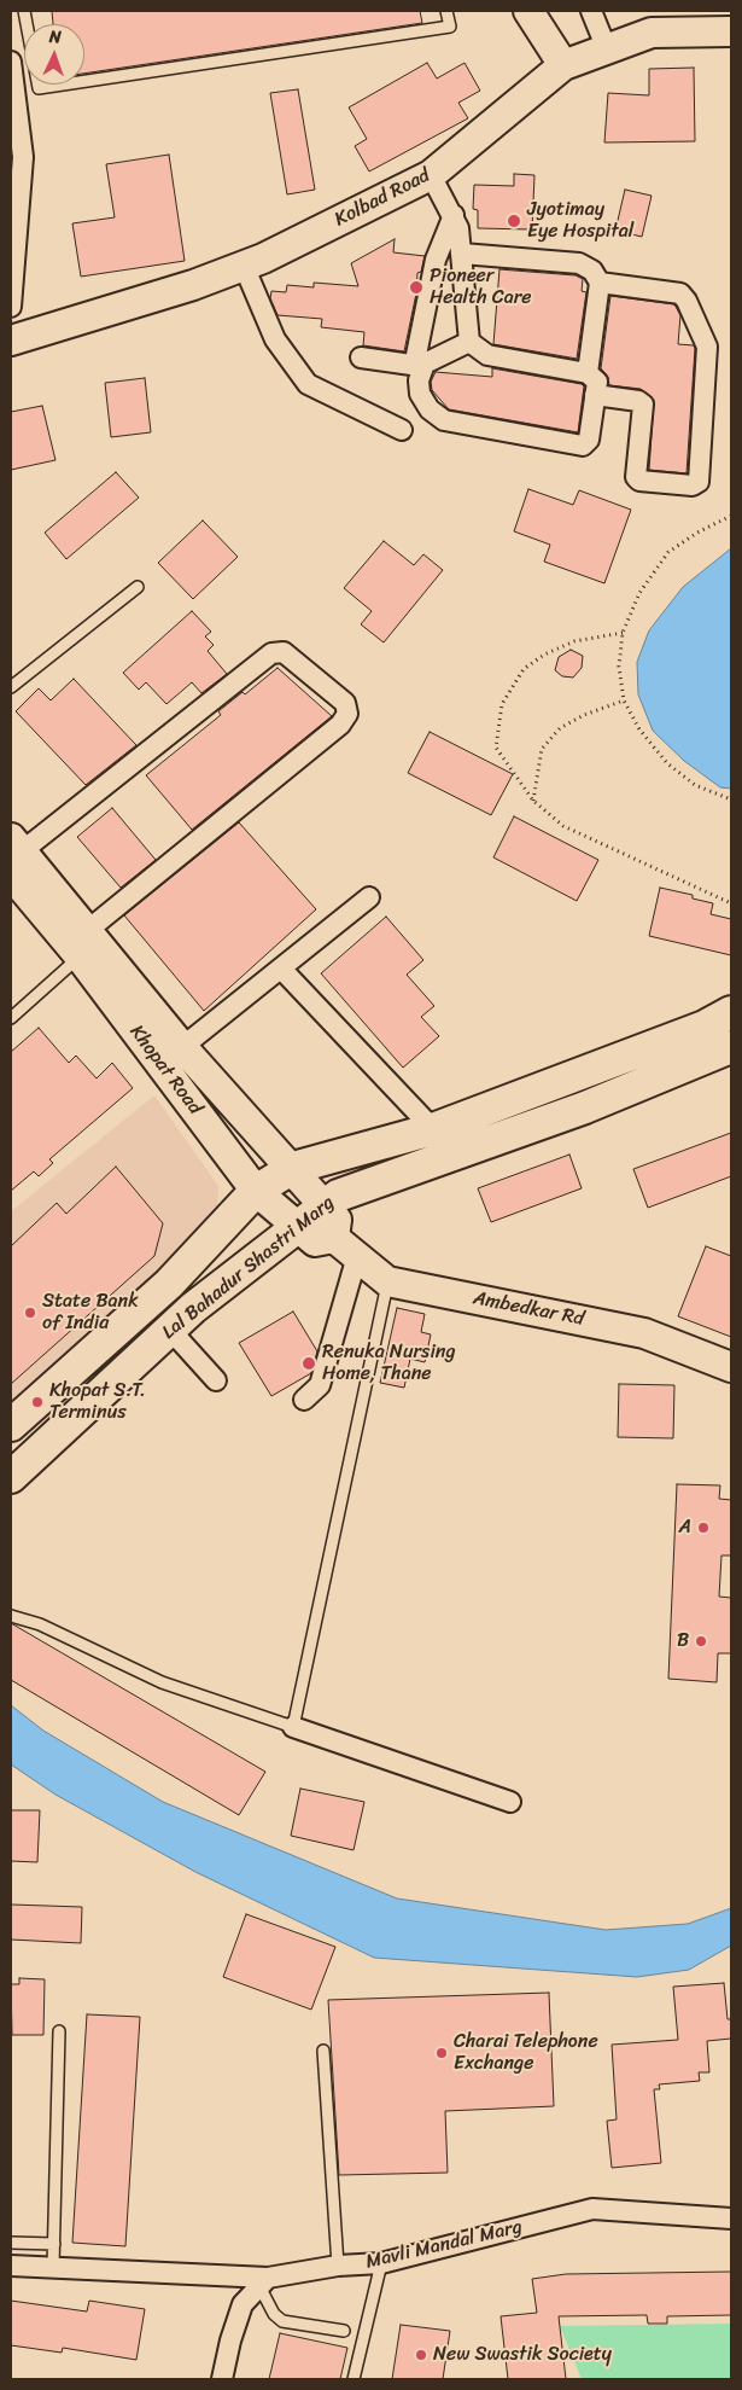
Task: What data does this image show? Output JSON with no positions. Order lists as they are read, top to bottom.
{
  "streets": {
    "main road": [
      "Kolbad Road",
      "Khopat Road",
      "Lal Bahadur Shastri Marg",
      "Ambedkar Rd"
    ],
    "street": ["Mavli Mandal Marg"]
  },
  "crossings": [
    ["Khopat Road", "Lal Bahadur Shastri Marg"],
    ["Khopat Road", "Ambedkar Rd"]
  ],
  "places": [
    "Jyotimay Eye Hospital",
    "Pioneer Health Care",
    "State Bank of India",
    "Renuka Nursing Home, Thane",
    "Khopat S.T. Terminus",
    "A",
    "B",
    "Charai Telephone Exchange",
    "New Swastik Society"
  ],
  "north": "top"
}
